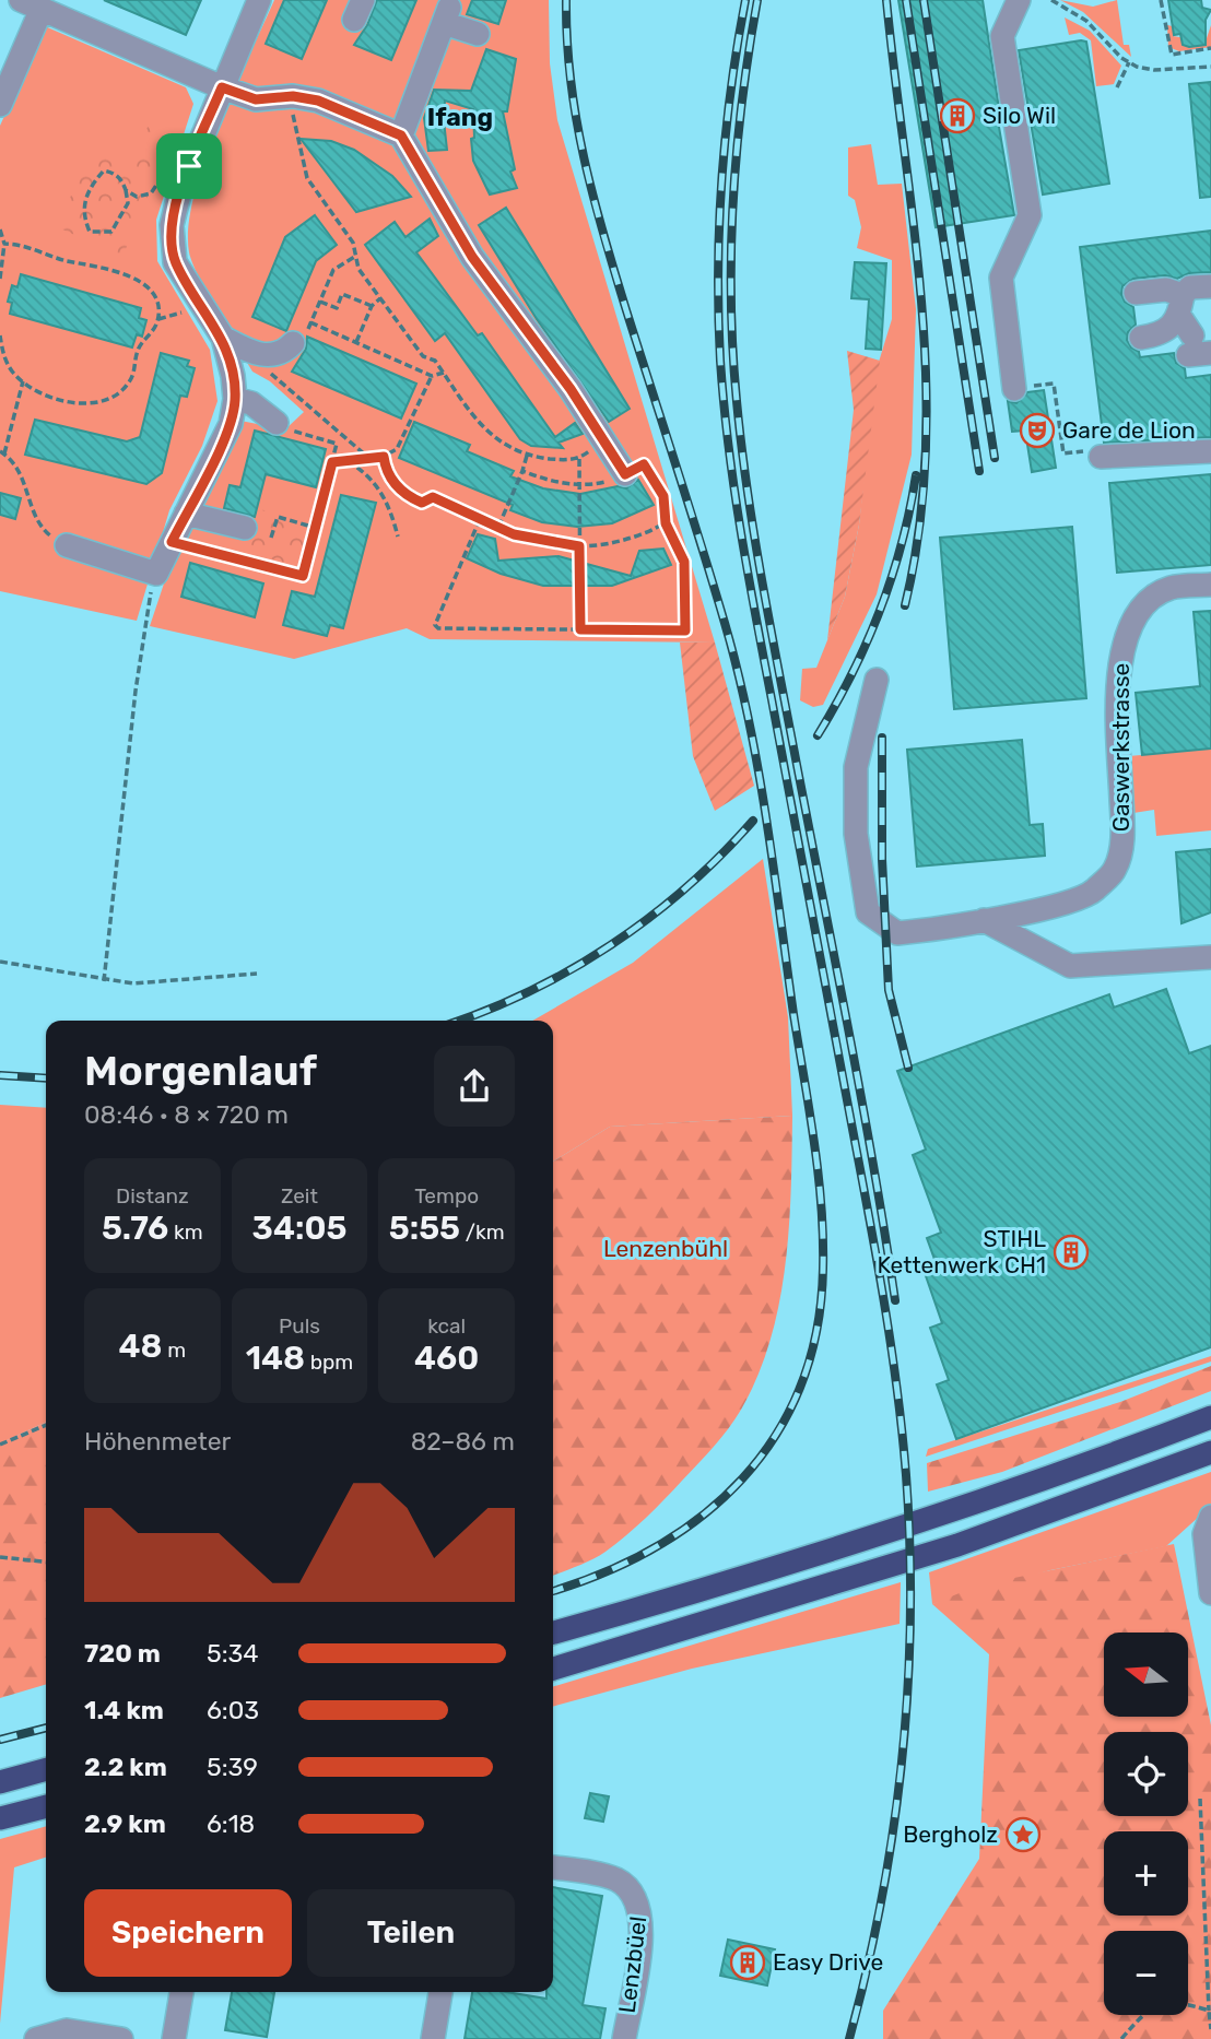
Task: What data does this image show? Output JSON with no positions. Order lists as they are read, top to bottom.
{
  "streets": {
    "street": ["Gaswerkstrasse", "Lenzbüel"]
  },
  "districts": ["Ifang"],
  "parks": ["Lenzenbühl"],
  "places": {
    "building": ["Silo Wil", "STIHL Kettenwerk CH1", "Easy Drive"],
    "theatre": ["Gare de Lion"],
    "place": ["Bergholz"]
  },
  "north": "left",
  "page": {
    "heading": ["Morgenlauf", "08:46 · 8 × 720 m"],
    "stats": [
      ["Distanz", "5.76 km"],
      ["Zeit", "34:05"],
      ["Tempo", "5:55 /km"],
      ["48 m"],
      ["Puls", "148 bpm"],
      ["kcal", "460"]
    ],
    "chart": ["Höhenmeter", "82–86 m"],
    "list": [
      {
        "name": "720 m",
        "note": "5:34"
      },
      {
        "name": "1.4 km",
        "note": "6:03"
      },
      {
        "name": "2.2 km",
        "note": "5:39"
      },
      {
        "name": "2.9 km",
        "note": "6:18"
      }
    ],
    "map_buttons": ["+", "−"],
    "buttons": ["Speichern", "Teilen"]
  }
}
